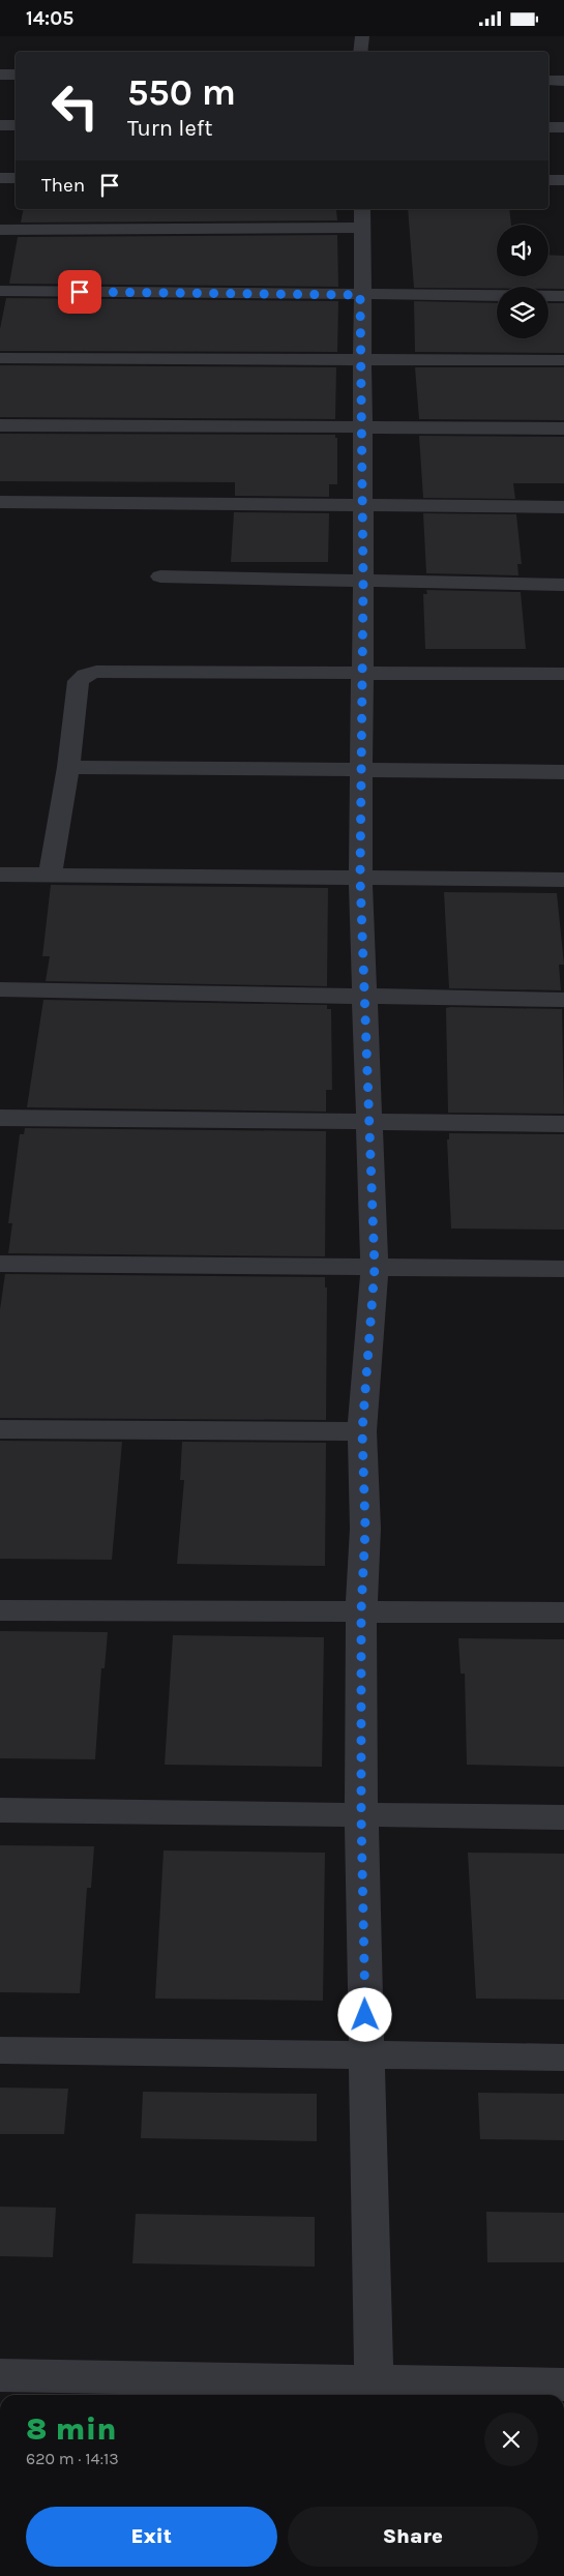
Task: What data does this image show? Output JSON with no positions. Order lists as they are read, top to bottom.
{
  "page": {
    "status": "14:05",
    "turn": ["550 m", "Turn left"],
    "then": "Then",
    "heading": ["8 min", "620 m · 14:13"],
    "buttons": ["Exit", "Share"]
  }
}
